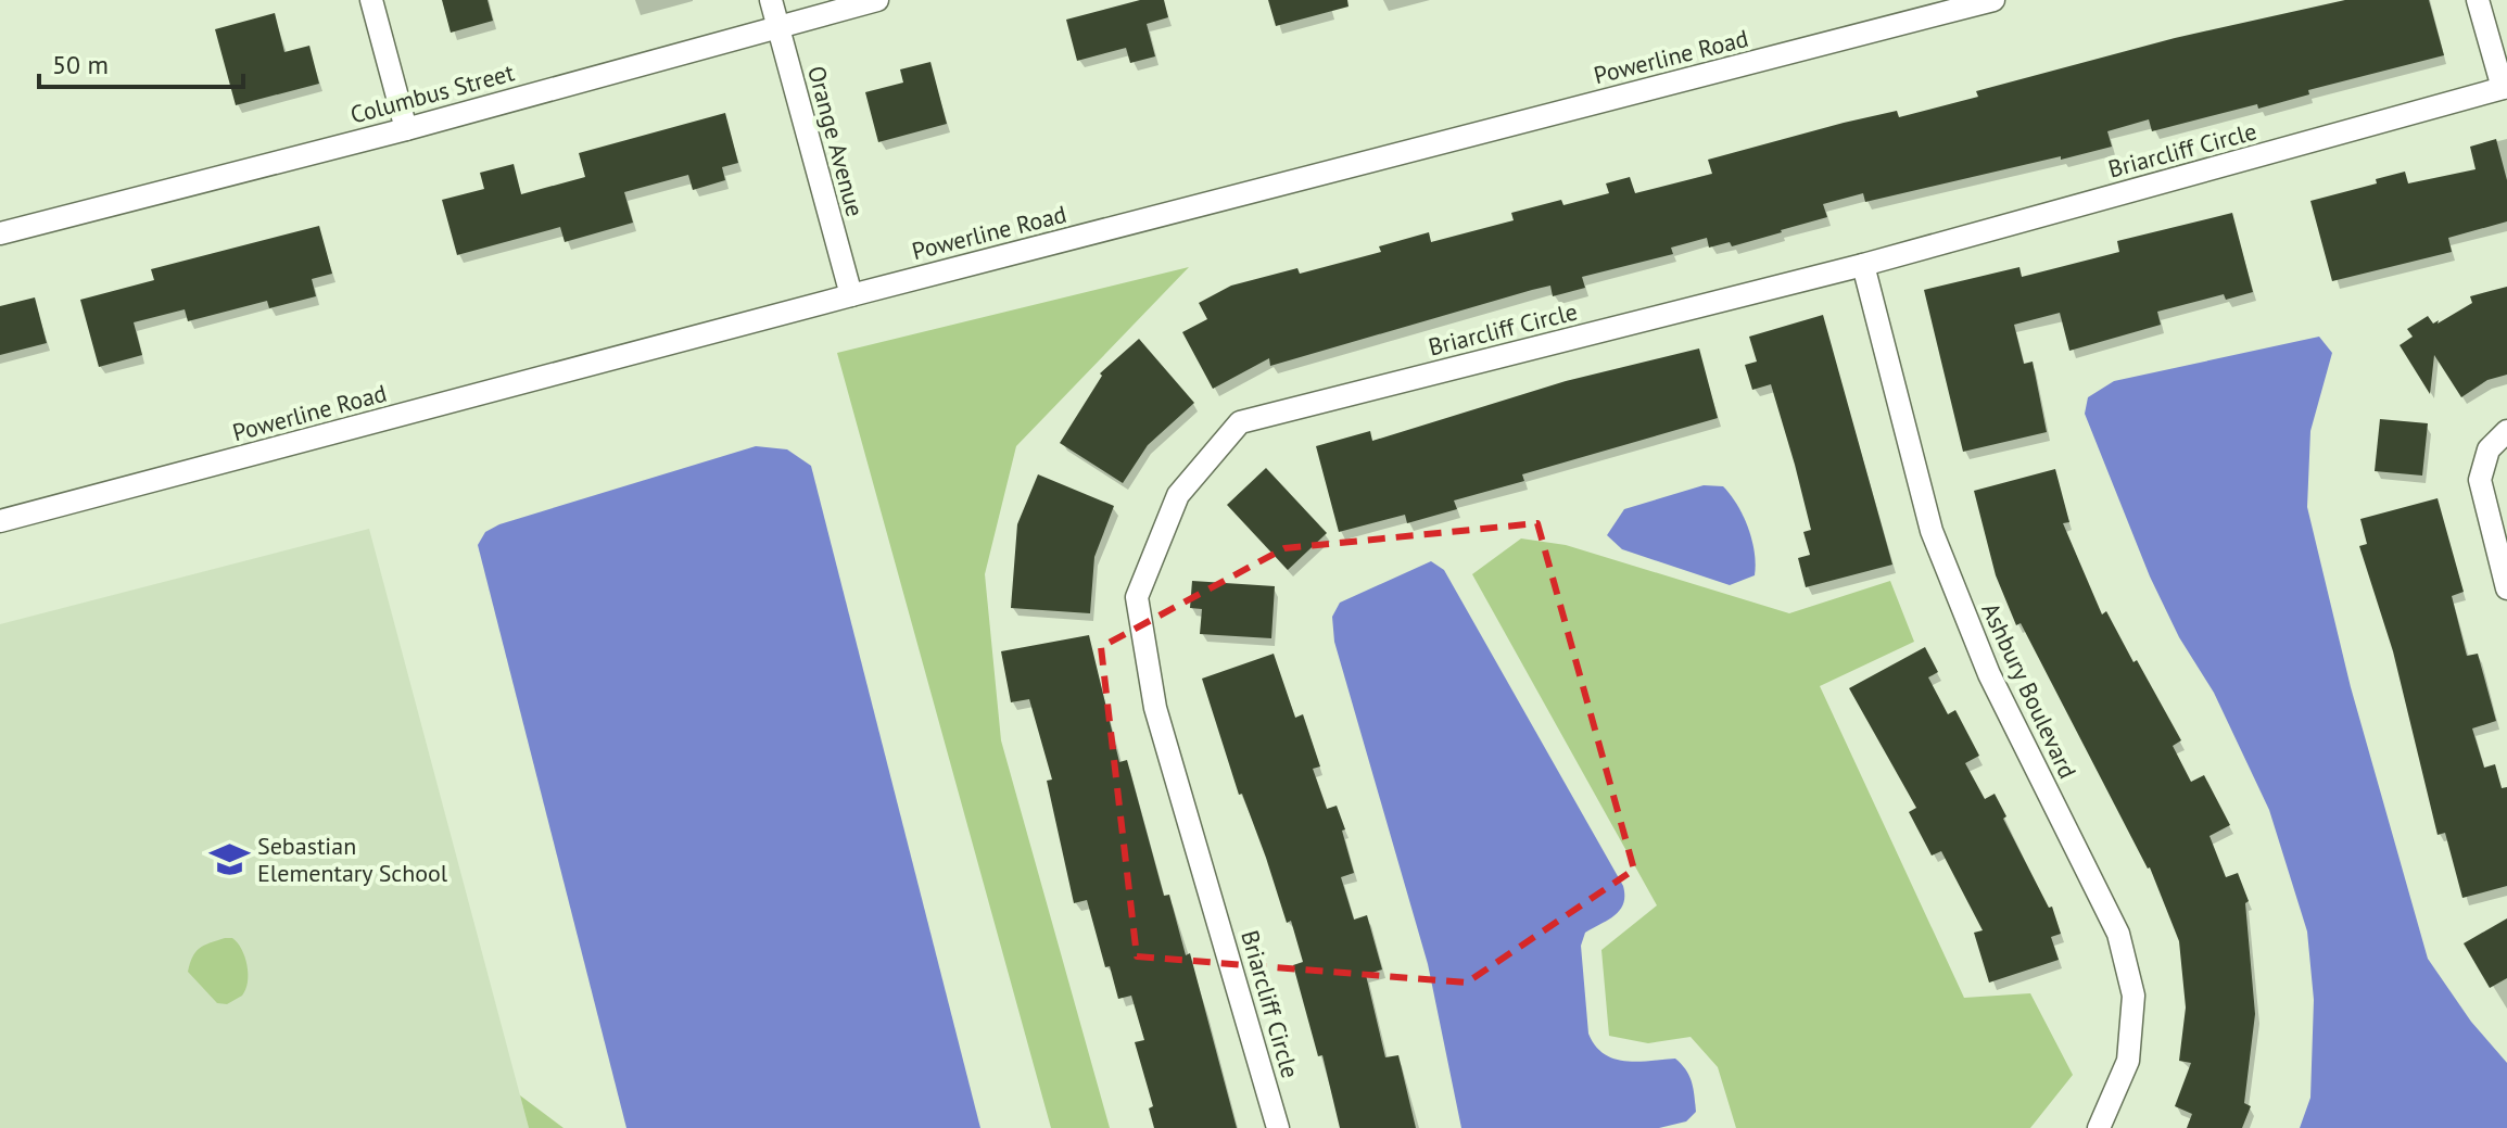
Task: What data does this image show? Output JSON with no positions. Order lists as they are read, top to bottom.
{
  "streets": {
    "street": [
      "Powerline Road",
      "Columbus Street",
      "Orange Avenue",
      "Briarcliff Circle",
      "Ashbury Boulevard"
    ]
  },
  "crossings": [
    ["Powerline Road", "Orange Avenue"],
    ["Columbus Street", "Orange Avenue"],
    ["Briarcliff Circle", "Ashbury Boulevard"]
  ],
  "places": {
    "school or university": ["Sebastian Elementary School"]
  },
  "scale_bar": "50 m"
}
